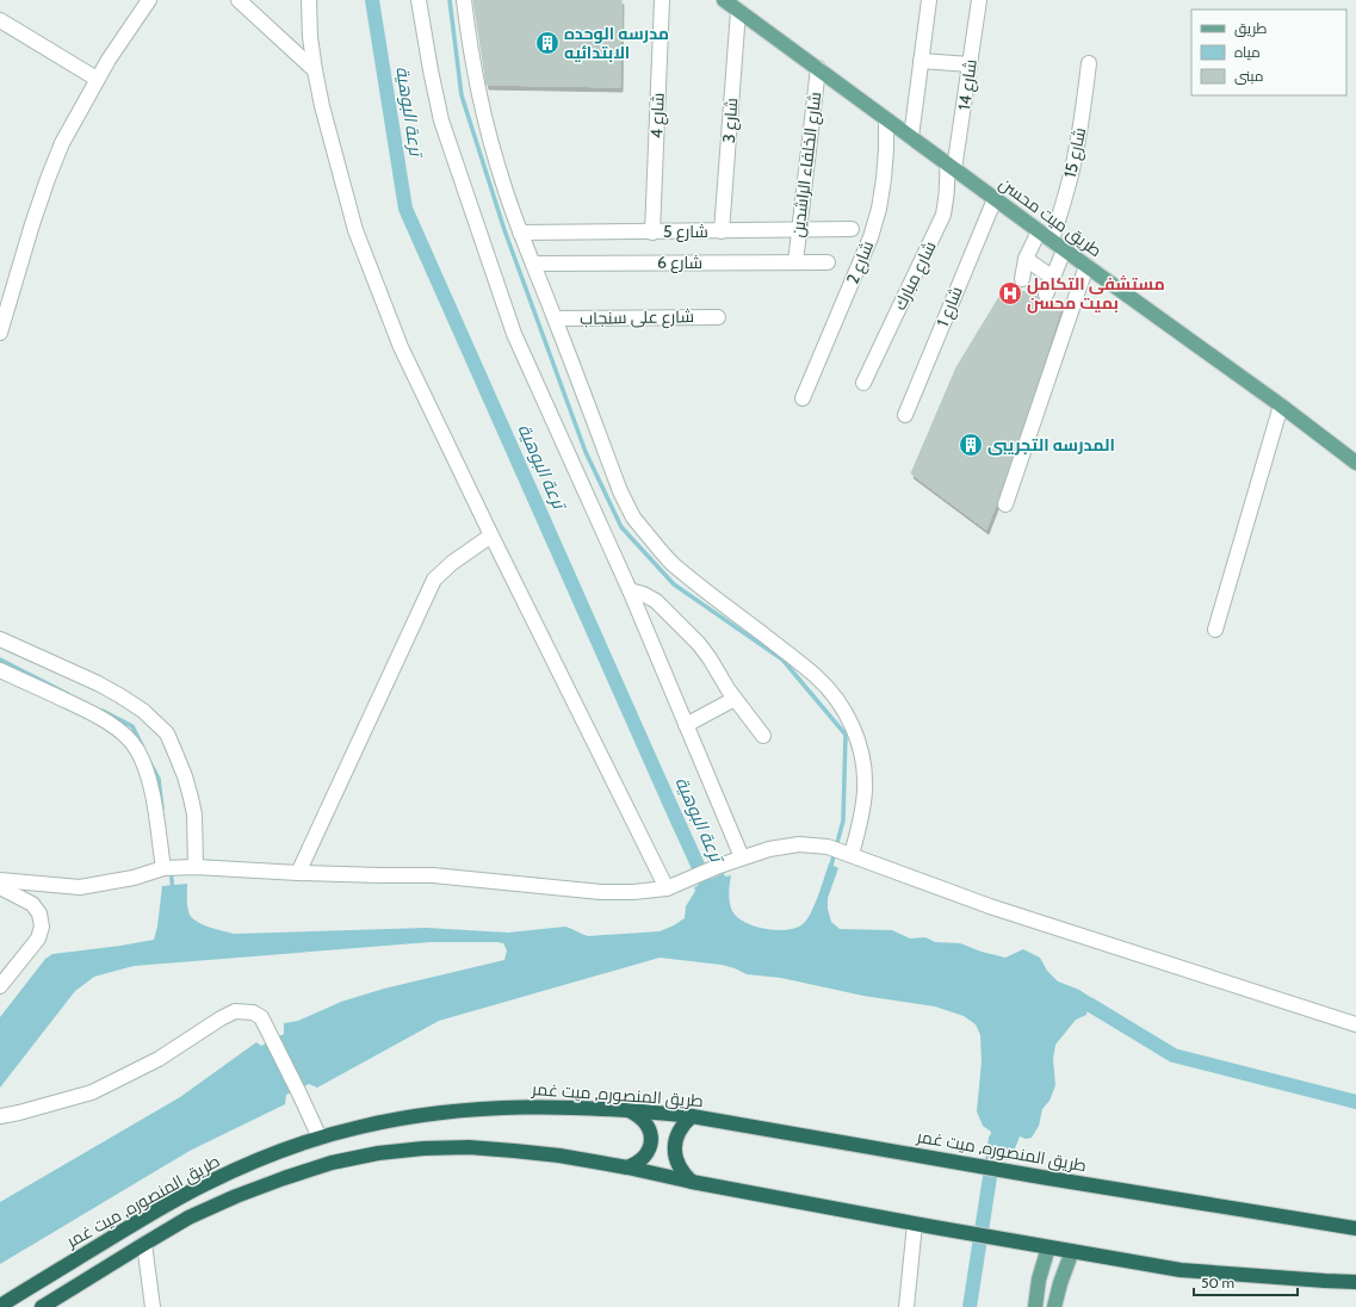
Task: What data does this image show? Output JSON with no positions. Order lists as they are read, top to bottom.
{
  "streets": {
    "highway": ["طريق المنصوره, ميت غمر"],
    "main road": ["طريق ميت محسن"],
    "street": [
      "شارع 14",
      "شارع 4",
      "شارع 3",
      "شارع 15",
      "شارع الخلفاء الراشدين",
      "شارع 5",
      "شارع 6",
      "شارع 2",
      "شارع مبارك",
      "شارع 1",
      "شارع على سنجاب"
    ]
  },
  "crossings": [
    ["شارع 14", "طريق ميت محسن"],
    ["شارع 14", "شارع مبارك"],
    ["شارع 4", "شارع 5"],
    ["شارع 3", "طريق ميت محسن"],
    ["شارع 3", "شارع 5"],
    ["شارع 15", "طريق ميت محسن"],
    ["شارع الخلفاء الراشدين", "طريق ميت محسن"],
    ["شارع الخلفاء الراشدين", "شارع 5"],
    ["شارع الخلفاء الراشدين", "شارع 6"],
    ["طريق ميت محسن", "شارع 2"],
    ["طريق ميت محسن", "شارع مبارك"],
    ["طريق ميت محسن", "شارع 1"]
  ],
  "water": ["ترعة البوهية"],
  "places": {
    "building": ["مدرسه الوحده الابتدائيه", "المدرسه التجريبى"],
    "hospital": ["مستشفى التكامل بميت محسن"]
  },
  "legend": ["طريق", "مياه", "مبنى"],
  "scale_bar": "50 m"
}
